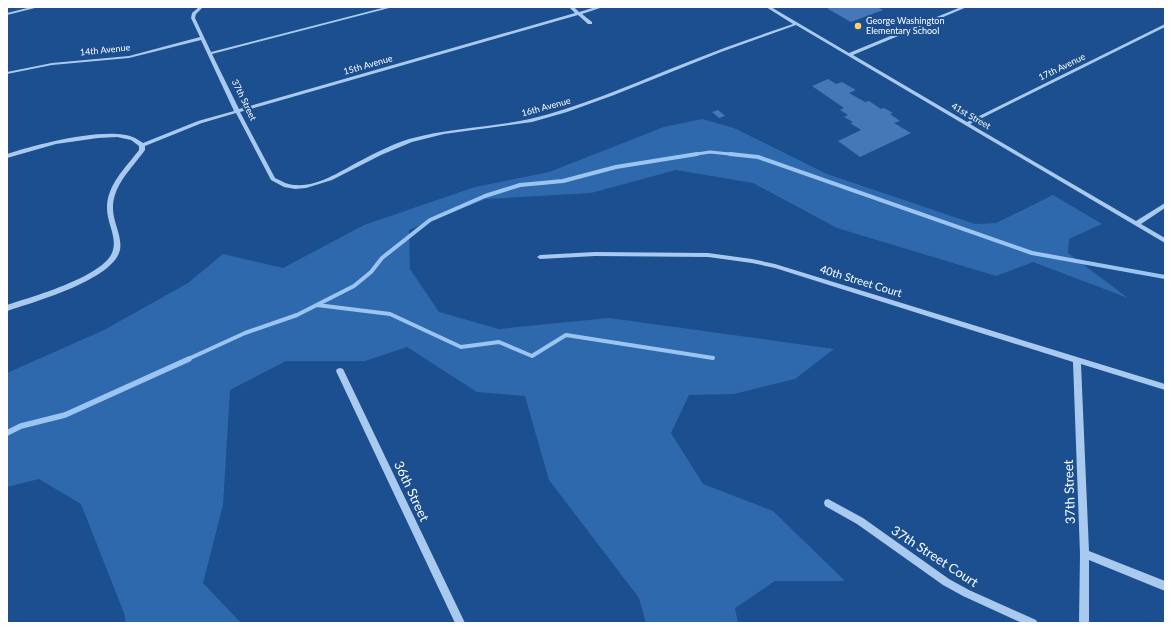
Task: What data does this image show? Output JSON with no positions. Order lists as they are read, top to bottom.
{
  "streets": {
    "street": [
      "14th Avenue",
      "15th Avenue",
      "17th Avenue",
      "37th Street",
      "16th Avenue",
      "41st Street",
      "40th Street Court",
      "36th Street",
      "37th Street Court"
    ]
  },
  "crossings": [
    ["14th Avenue", "37th Street"],
    ["15th Avenue", "37th Street"],
    ["17th Avenue", "41st Street"],
    ["37th Street", "16th Avenue"],
    ["37th Street", "40th Street Court"],
    ["16th Avenue", "41st Street"]
  ],
  "places": ["George Washington Elementary School"]
}
